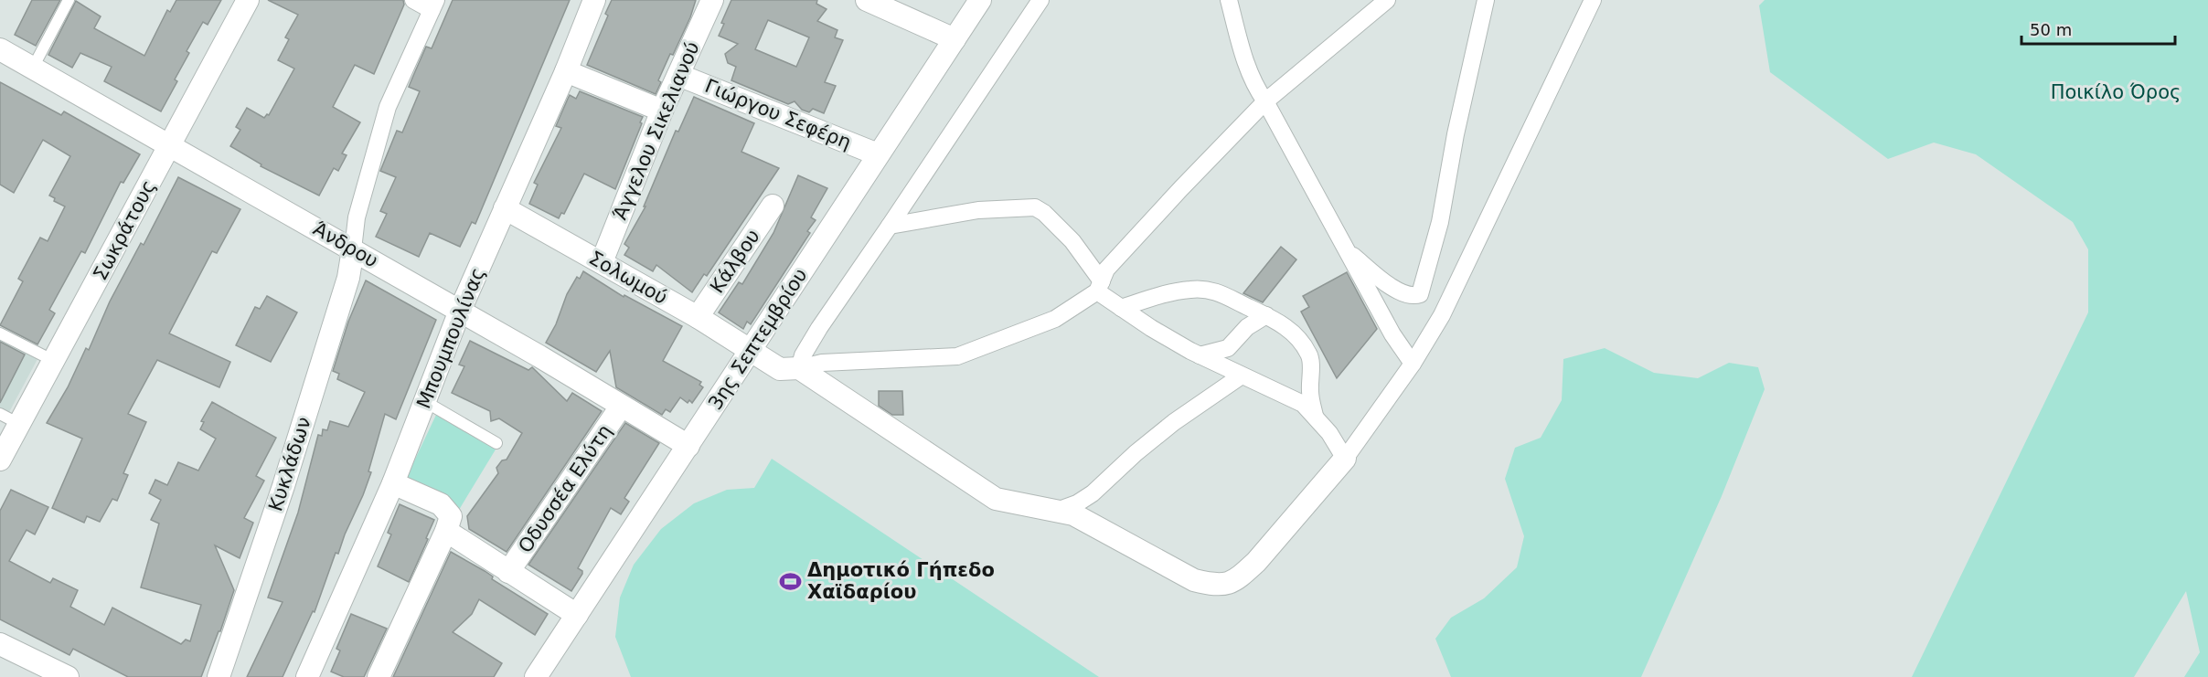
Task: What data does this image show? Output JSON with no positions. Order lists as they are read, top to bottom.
{
  "streets": {
    "street": [
      "Γιώργου Σεφέρη",
      "Άγγελου Σικελιανού",
      "Σωκράτους",
      "Άνδρου",
      "Κάλβου",
      "Σολωμού",
      "Μπουμπουλίνας",
      "3ης Σεπτεμβρίου",
      "Κυκλάδων",
      "Οδυσσέα Ελύτη"
    ]
  },
  "crossings": [
    ["Γιώργου Σεφέρη", "Άγγελου Σικελιανού"],
    ["Γιώργου Σεφέρη", "3ης Σεπτεμβρίου"],
    ["Άγγελου Σικελιανού", "Σολωμού"],
    ["Σωκράτους", "Άνδρου"],
    ["Άνδρου", "Μπουμπουλίνας"],
    ["Άνδρου", "3ης Σεπτεμβρίου"],
    ["Άνδρου", "Κυκλάδων"],
    ["Άνδρου", "Οδυσσέα Ελύτη"],
    ["Κάλβου", "Σολωμού"],
    ["Σολωμού", "Μπουμπουλίνας"],
    ["Σολωμού", "3ης Σεπτεμβρίου"]
  ],
  "parks": ["Ποικίλο Όρος"],
  "places": {
    "sports": ["Δημοτικό Γήπεδο Χαϊδαρίου"]
  },
  "scale_bar": "50 m"
}
